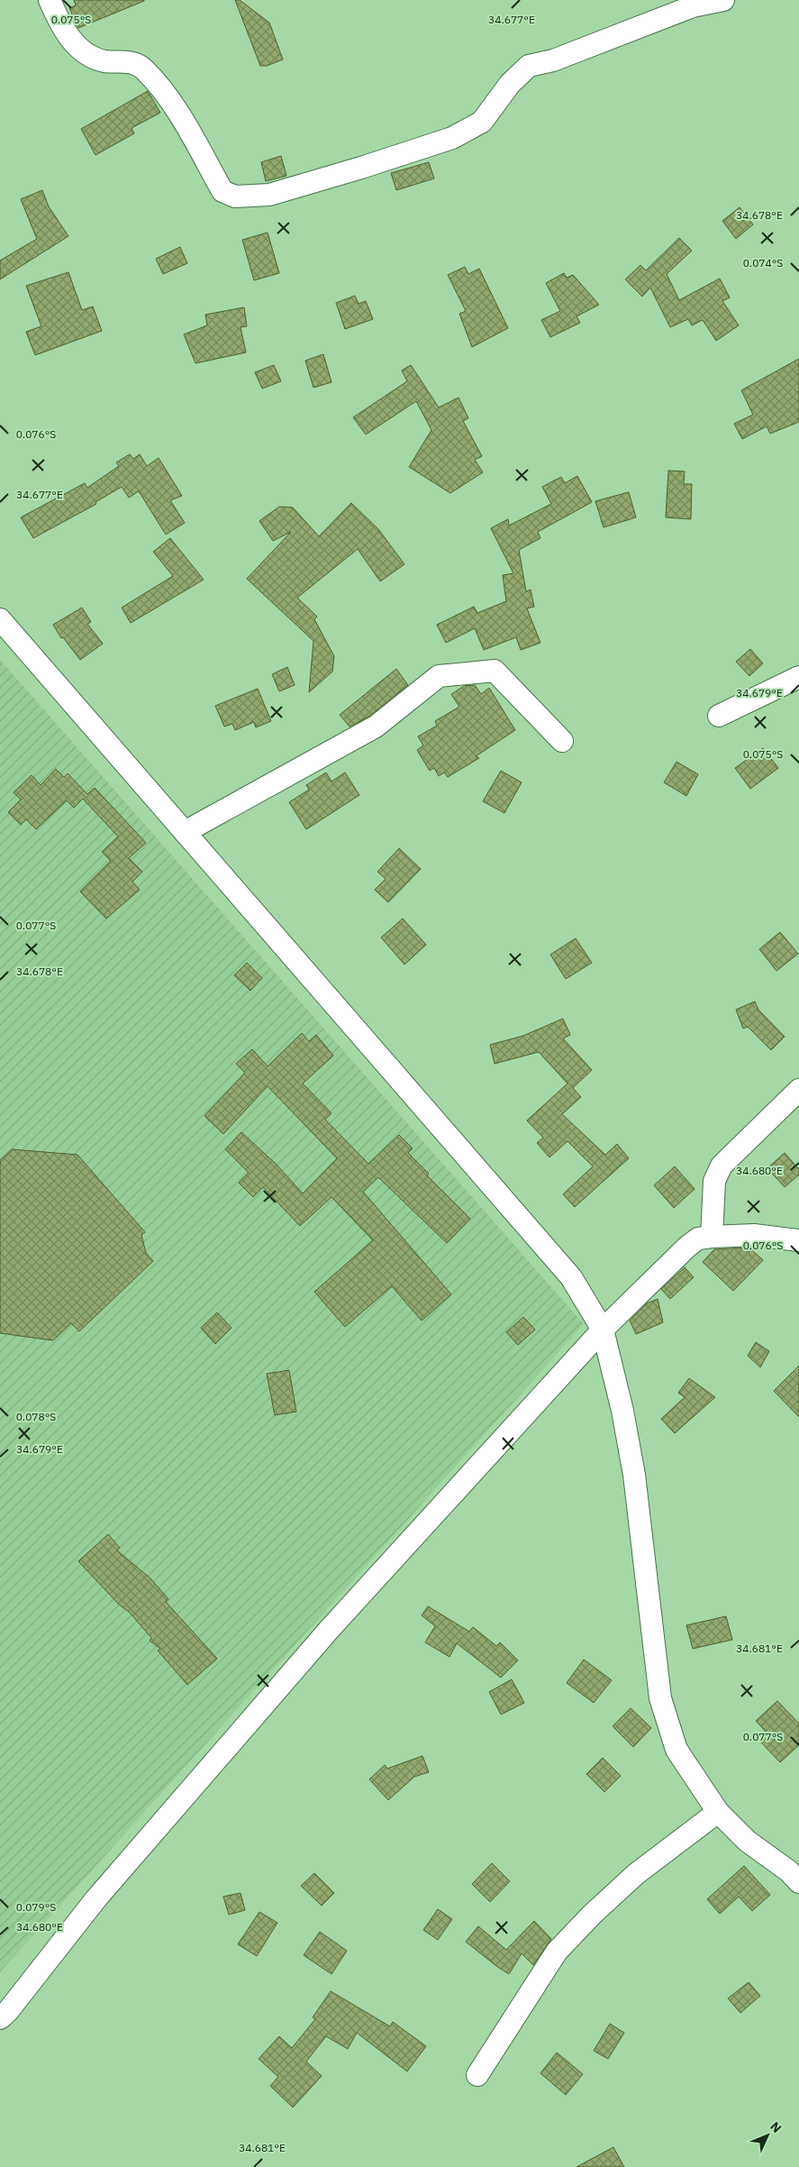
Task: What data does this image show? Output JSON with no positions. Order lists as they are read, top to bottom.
{
  "north": "top right",
  "coordinates": [
    "34.677°E",
    "0.075°S",
    "34.678°E",
    "0.074°S",
    "0.076°S",
    "34.679°E",
    "0.077°S",
    "34.680°E",
    "0.078°S",
    "34.681°E",
    "0.079°S"
  ]
}
